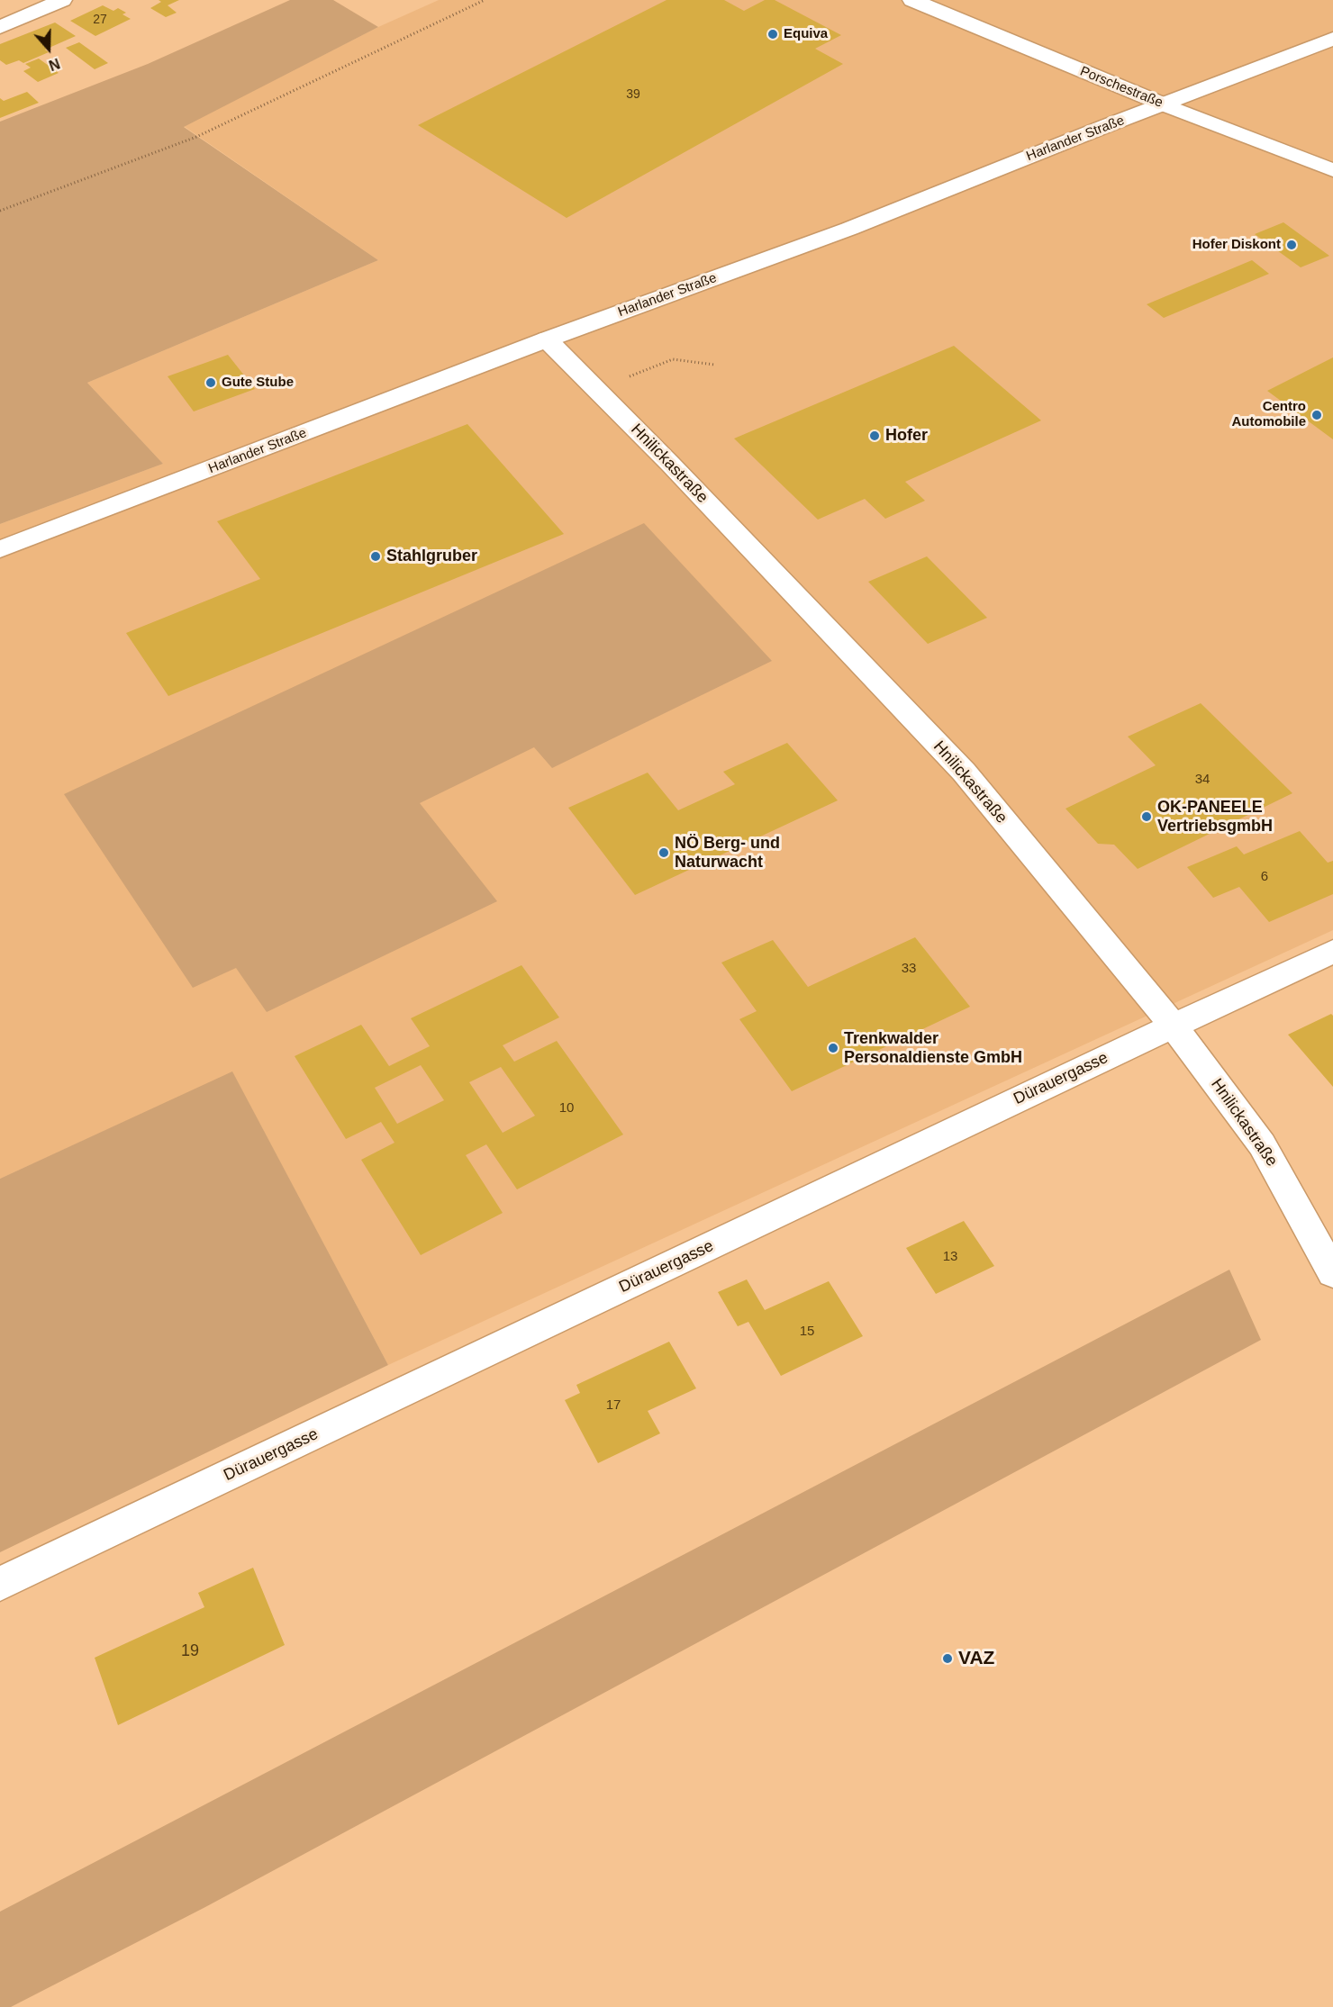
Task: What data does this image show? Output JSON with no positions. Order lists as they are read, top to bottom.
{
  "streets": {
    "street": [
      "Porschestraße",
      "Harlander Straße",
      "Hnilickastraße",
      "Dürauergasse"
    ]
  },
  "crossings": [
    ["Porschestraße", "Harlander Straße"],
    ["Harlander Straße", "Hnilickastraße"],
    ["Hnilickastraße", "Dürauergasse"]
  ],
  "places": [
    "Equiva",
    "Hofer Diskont",
    "Gute Stube",
    "Centro Automobile",
    "Hofer",
    "Stahlgruber",
    "OK-PANEELE VertriebsgmbH",
    "NÖ Berg- und Naturwacht",
    "Trenkwalder Personaldienste GmbH",
    "VAZ"
  ],
  "house_numbers": [
    "27",
    "39",
    "34",
    "6",
    "33",
    "10",
    "13",
    "15",
    "17",
    "19"
  ],
  "north": "bottom"
}
